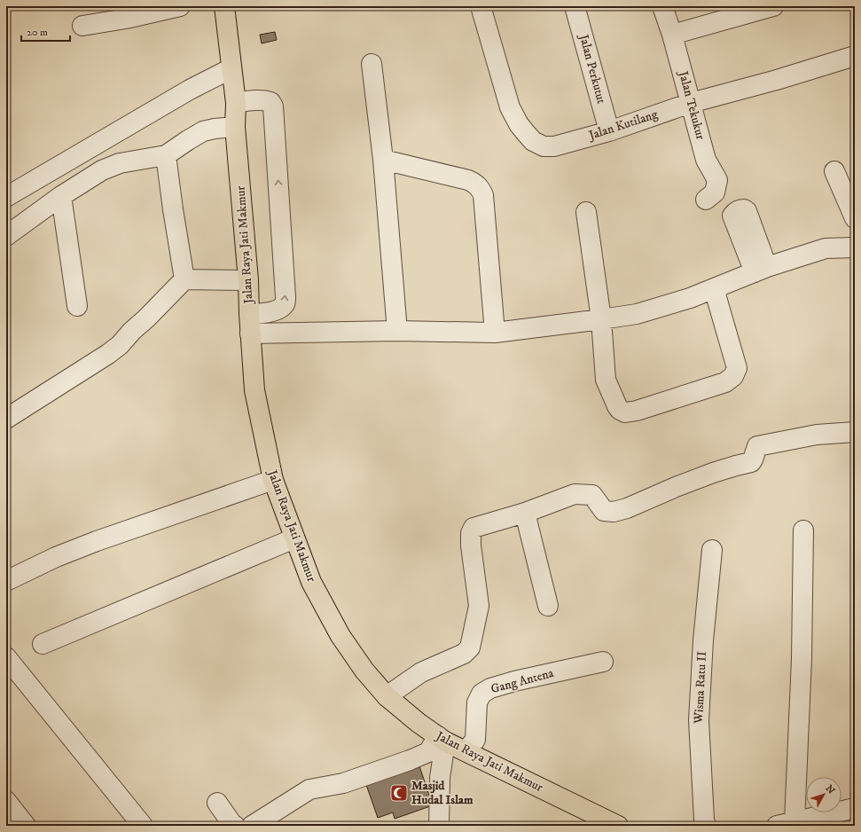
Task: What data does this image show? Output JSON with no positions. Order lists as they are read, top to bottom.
{
  "streets": {
    "main road": ["Jalan Raya Jati Makmur"],
    "street": [
      "Jalan Perkutut",
      "Jalan Tekukur",
      "Jalan Kutilang",
      "Gang Antena",
      "Wisma Ratu II"
    ]
  },
  "crossings": [
    ["Jalan Perkutut", "Jalan Kutilang"],
    ["Jalan Tekukur", "Jalan Kutilang"],
    ["Jalan Raya Jati Makmur", "Gang Antena"]
  ],
  "places": {
    "mosque": ["Masjid Hudal Islam"]
  },
  "scale_bar": "20 m",
  "north": "top right"
}
